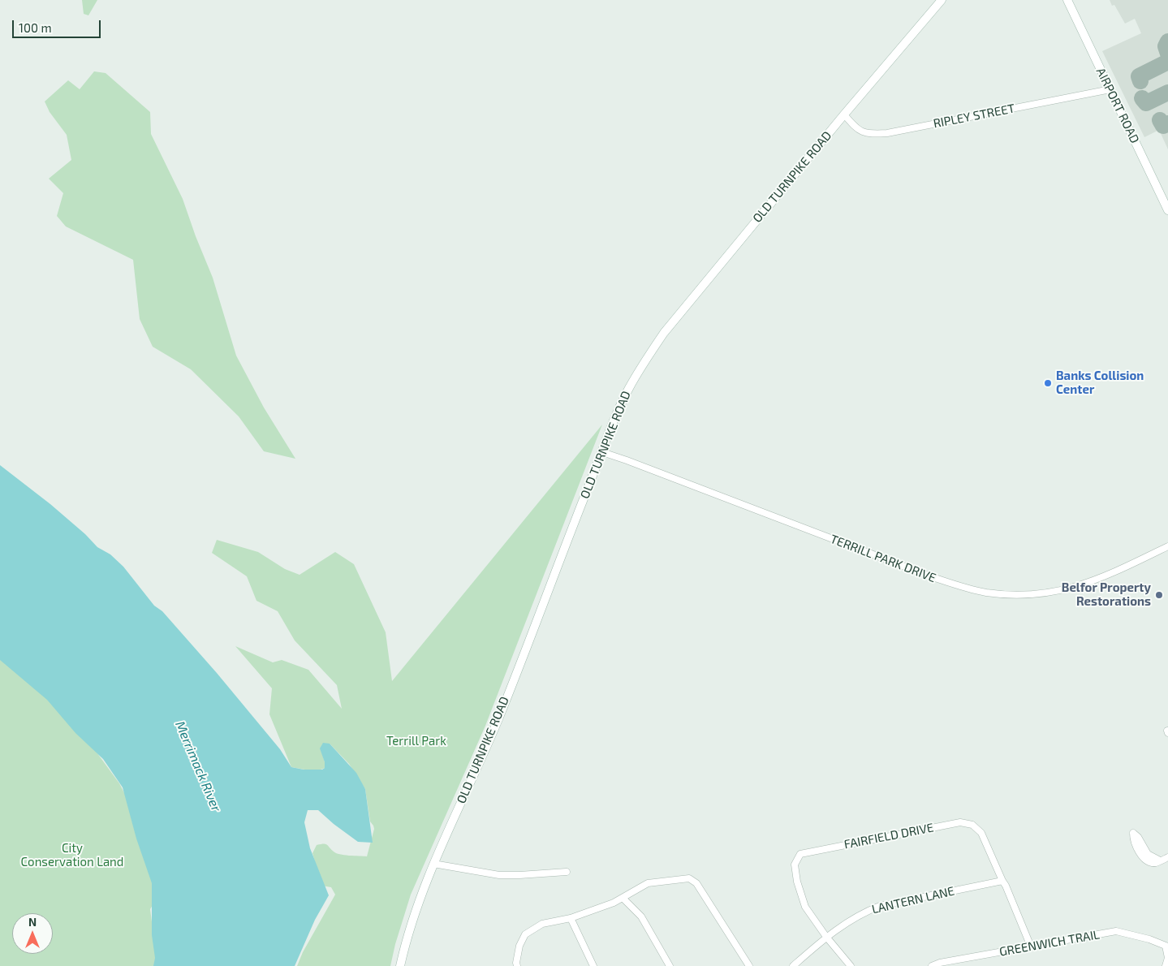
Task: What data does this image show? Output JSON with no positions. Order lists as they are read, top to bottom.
{
  "streets": {
    "street": [
      "AIRPORT ROAD",
      "RIPLEY STREET",
      "OLD TURNPIKE ROAD",
      "TERRILL PARK DRIVE",
      "FAIRFIELD DRIVE",
      "LANTERN LANE",
      "GREENWICH TRAIL"
    ]
  },
  "crossings": [
    ["AIRPORT ROAD", "RIPLEY STREET"],
    ["RIPLEY STREET", "OLD TURNPIKE ROAD"],
    ["OLD TURNPIKE ROAD", "TERRILL PARK DRIVE"],
    ["FAIRFIELD DRIVE", "LANTERN LANE"],
    ["FAIRFIELD DRIVE", "GREENWICH TRAIL"]
  ],
  "water": ["Merrimack River"],
  "parks": ["Terrill Park", "City Conservation Land"],
  "places": ["Banks Collision Center", "Belfor Property Restorations"],
  "scale_bar": "100 m",
  "north": "top"
}
